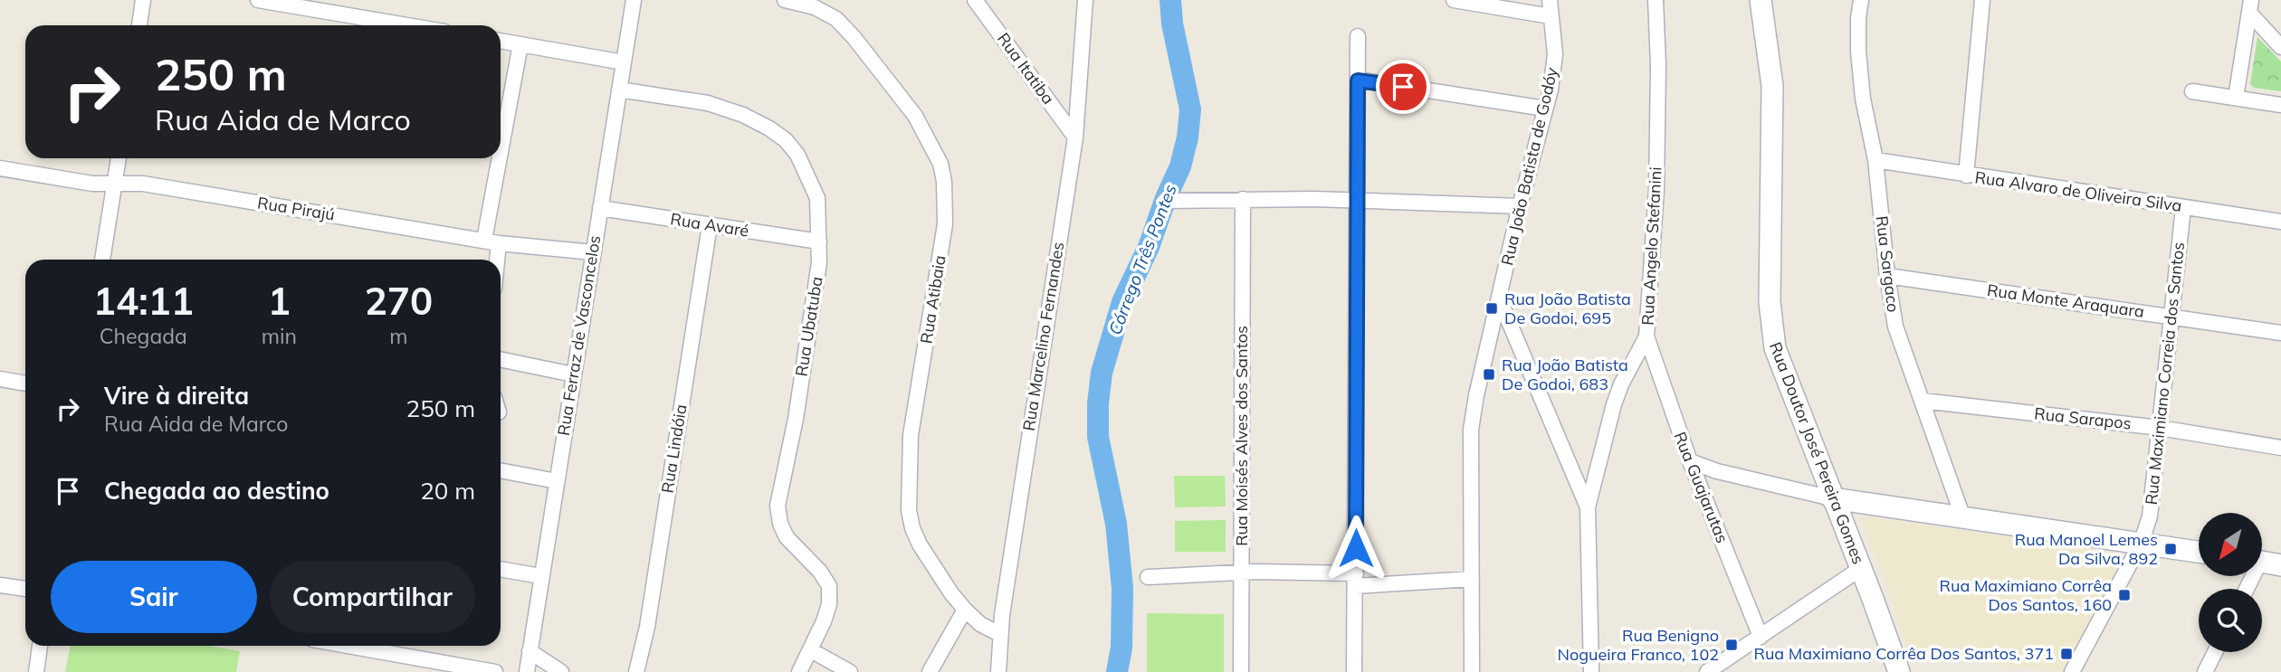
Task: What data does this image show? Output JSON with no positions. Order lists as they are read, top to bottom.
{
  "streets": {
    "main road": ["Rua Doutor José Pereira Gomes"],
    "street": [
      "Rua Itatiba",
      "Rua João Batista de Godóy",
      "Rua Alvaro de Oliveira Silva",
      "Rua Pirajú",
      "Rua Avaré",
      "Rua Angelo Stefanini",
      "Rua Sargaco",
      "Rua Atibaia",
      "Rua Monte Araquara",
      "Rua Ubatuba",
      "Rua Ferraz de Vasconcelos",
      "Rua Marcelino Fernandes",
      "Rua Maximiano Correia dos Santos",
      "Rua Sarapos",
      "Rua Moisés Alves dos Santos",
      "Rua Lindóia",
      "Rua Guajarutas"
    ]
  },
  "crossings": [
    ["Rua Itatiba", "Rua Marcelino Fernandes"],
    ["Rua Alvaro de Oliveira Silva", "Rua Sargaco"],
    ["Rua Alvaro de Oliveira Silva", "Rua Maximiano Correia dos Santos"],
    ["Rua Pirajú", "Rua Ferraz de Vasconcelos"],
    ["Rua Avaré", "Rua Ubatuba"],
    ["Rua Avaré", "Rua Ferraz de Vasconcelos"],
    ["Rua Avaré", "Rua Lindóia"],
    ["Rua Angelo Stefanini", "Rua Guajarutas"],
    ["Rua Sargaco", "Rua Monte Araquara"],
    ["Rua Sargaco", "Rua Sarapos"],
    ["Rua Atibaia", "Rua Marcelino Fernandes"],
    ["Rua Monte Araquara", "Rua Maximiano Correia dos Santos"],
    ["Rua Ubatuba", "Rua Ferraz de Vasconcelos"],
    ["Rua Maximiano Correia dos Santos", "Rua Sarapos"]
  ],
  "water": ["Córrego Três Pontes"],
  "places": {
    "transit": [
      "Rua João Batista De Godoi, 695",
      "Rua João Batista De Godoi, 683",
      "Rua Manoel Lemes Da Silva, 892",
      "Rua Maximiano Corrêa Dos Santos, 160",
      "Rua Benigno Nogueira Franco, 102",
      "Rua Maximiano Corrêa Dos Santos, 371"
    ]
  },
  "north": "bottom left",
  "page": {
    "turn": ["250 m", "Rua Aida de Marco"],
    "eta": [
      "14:11",
      "Chegada",
      "1",
      "min",
      "270",
      "m"
    ],
    "list": [
      {
        "name": "Vire à direita",
        "note": "Rua Aida de Marco",
        "value": "250 m"
      },
      {
        "name": "Chegada ao destino",
        "value": "20 m"
      }
    ],
    "buttons": ["Sair", "Compartilhar"]
  }
}
